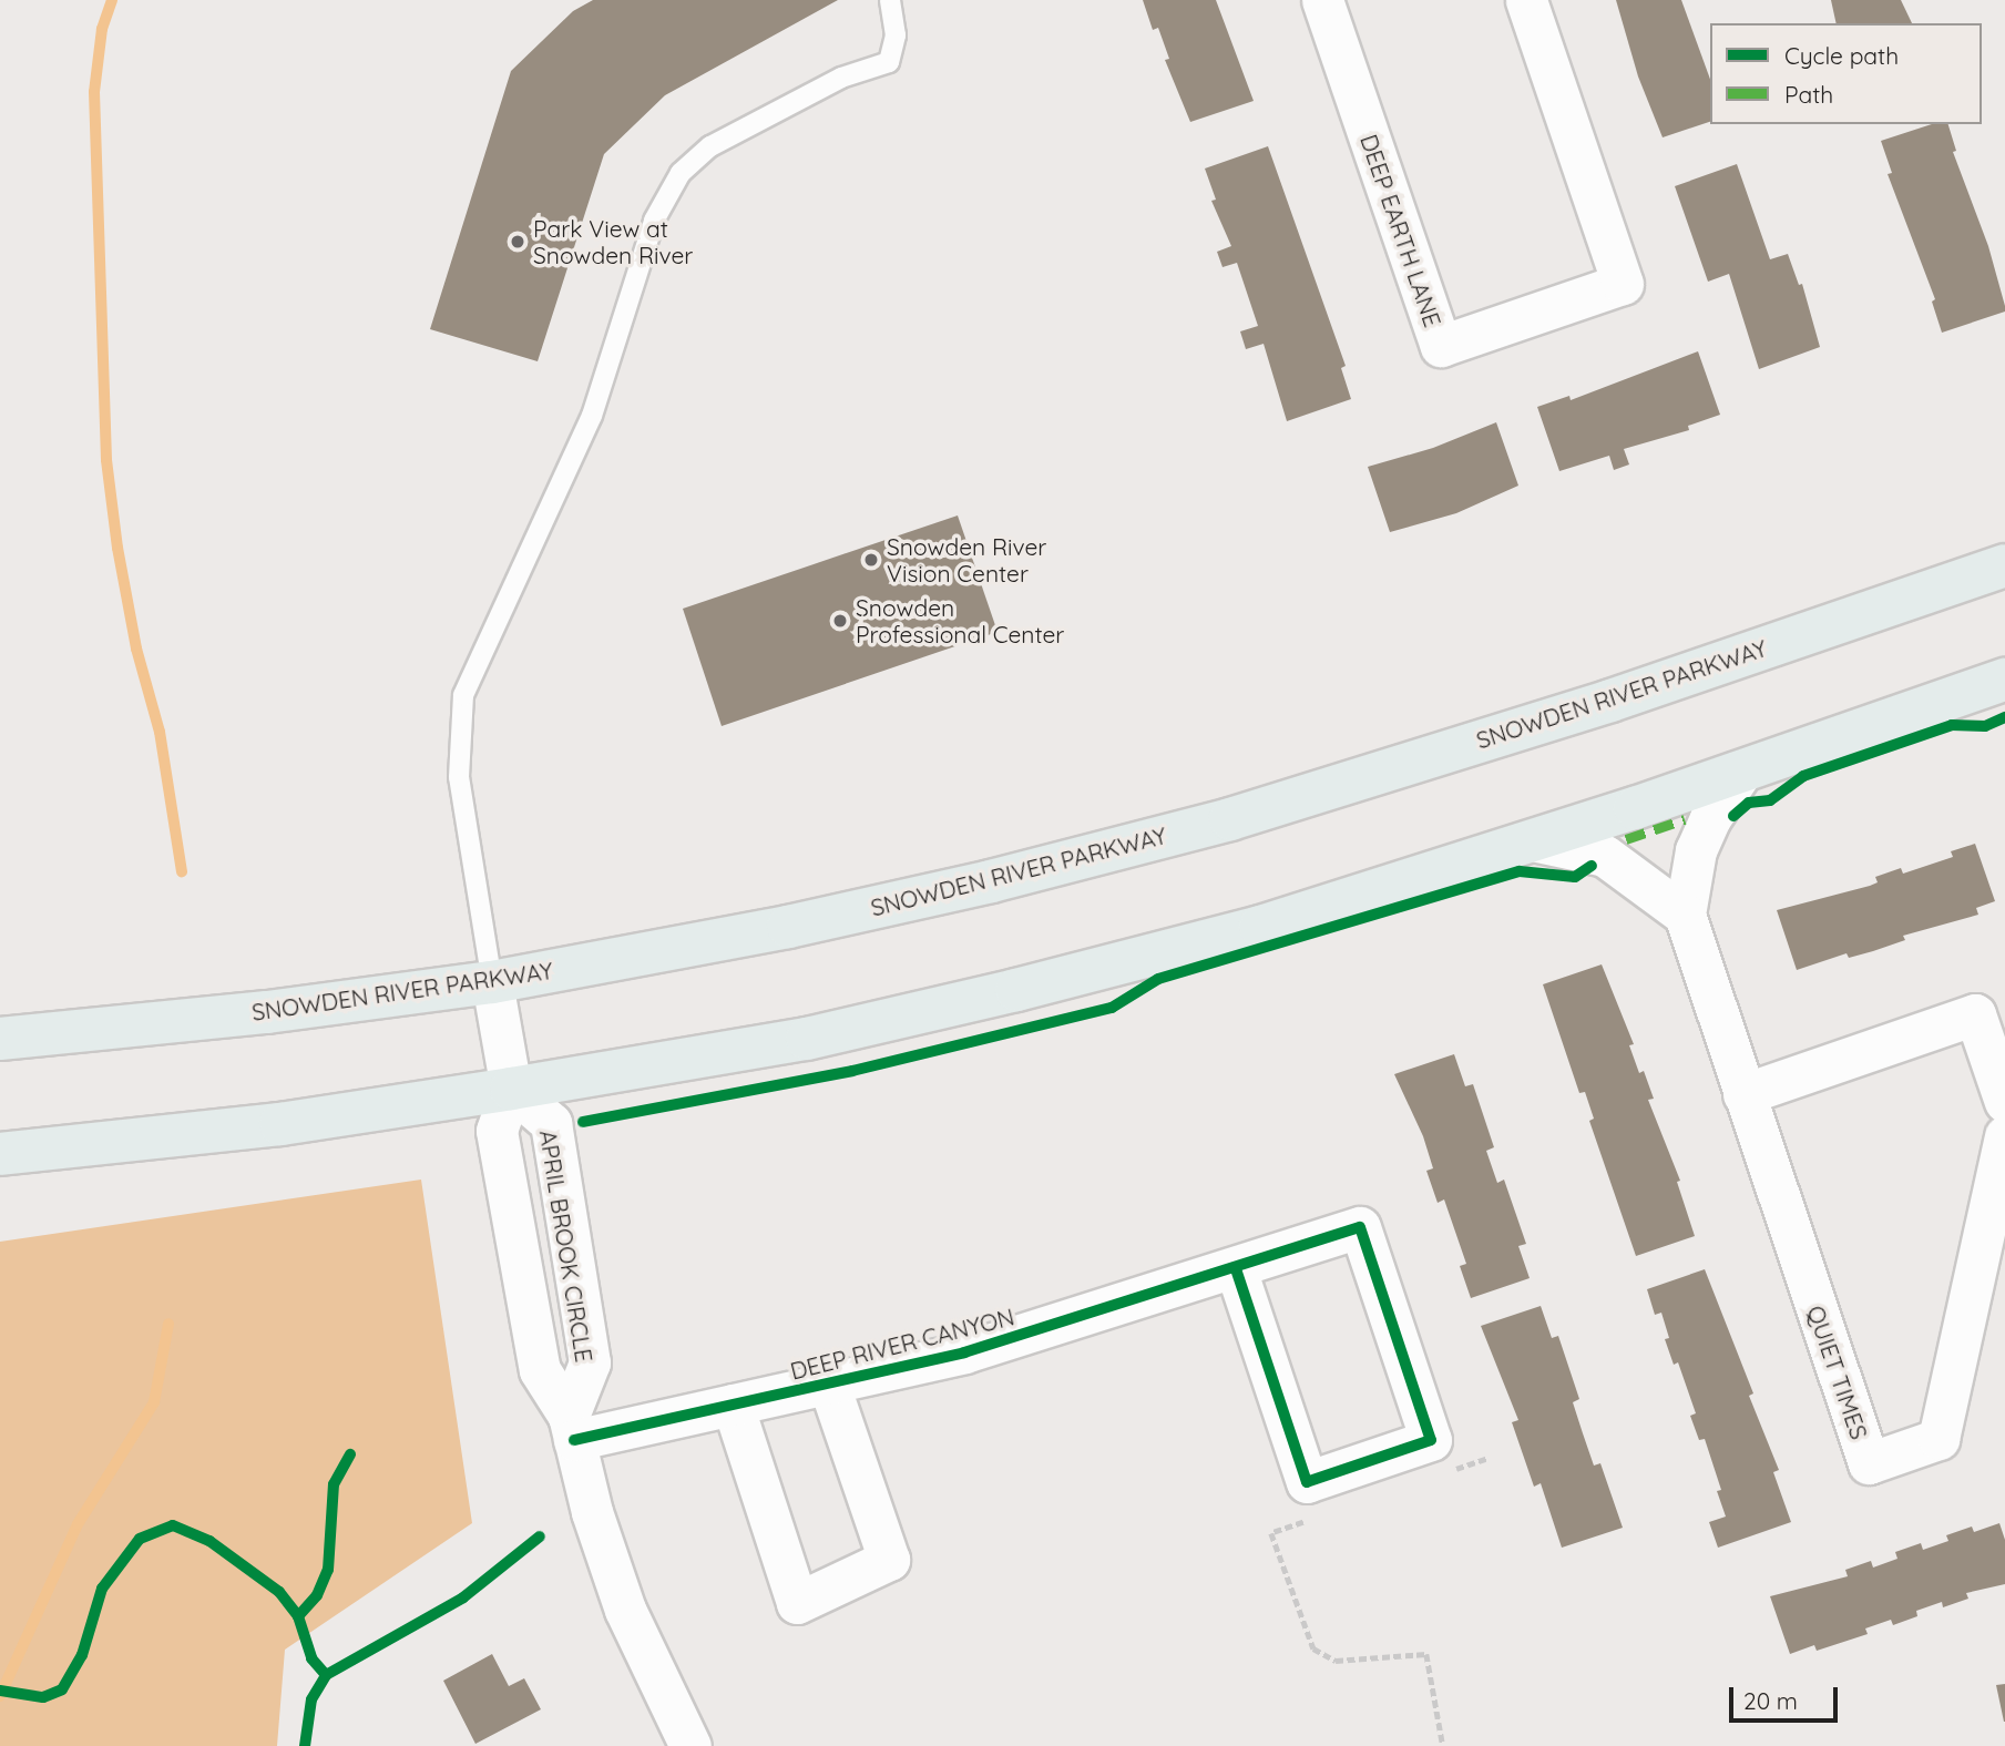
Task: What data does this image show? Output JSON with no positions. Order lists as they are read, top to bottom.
{
  "streets": {
    "main road": ["SNOWDEN RIVER PARKWAY"],
    "street": [
      "DEEP EARTH LANE",
      "APRIL BROOK CIRCLE",
      "DEEP RIVER CANYON",
      "QUIET TIMES"
    ]
  },
  "crossings": [
    ["SNOWDEN RIVER PARKWAY", "APRIL BROOK CIRCLE"],
    ["APRIL BROOK CIRCLE", "DEEP RIVER CANYON"]
  ],
  "places": ["Park View at Snowden River", "Snowden River Vision Center", "Snowden Professional Center"],
  "legend": ["Cycle path", "Path"],
  "scale_bar": "20 m"
}
